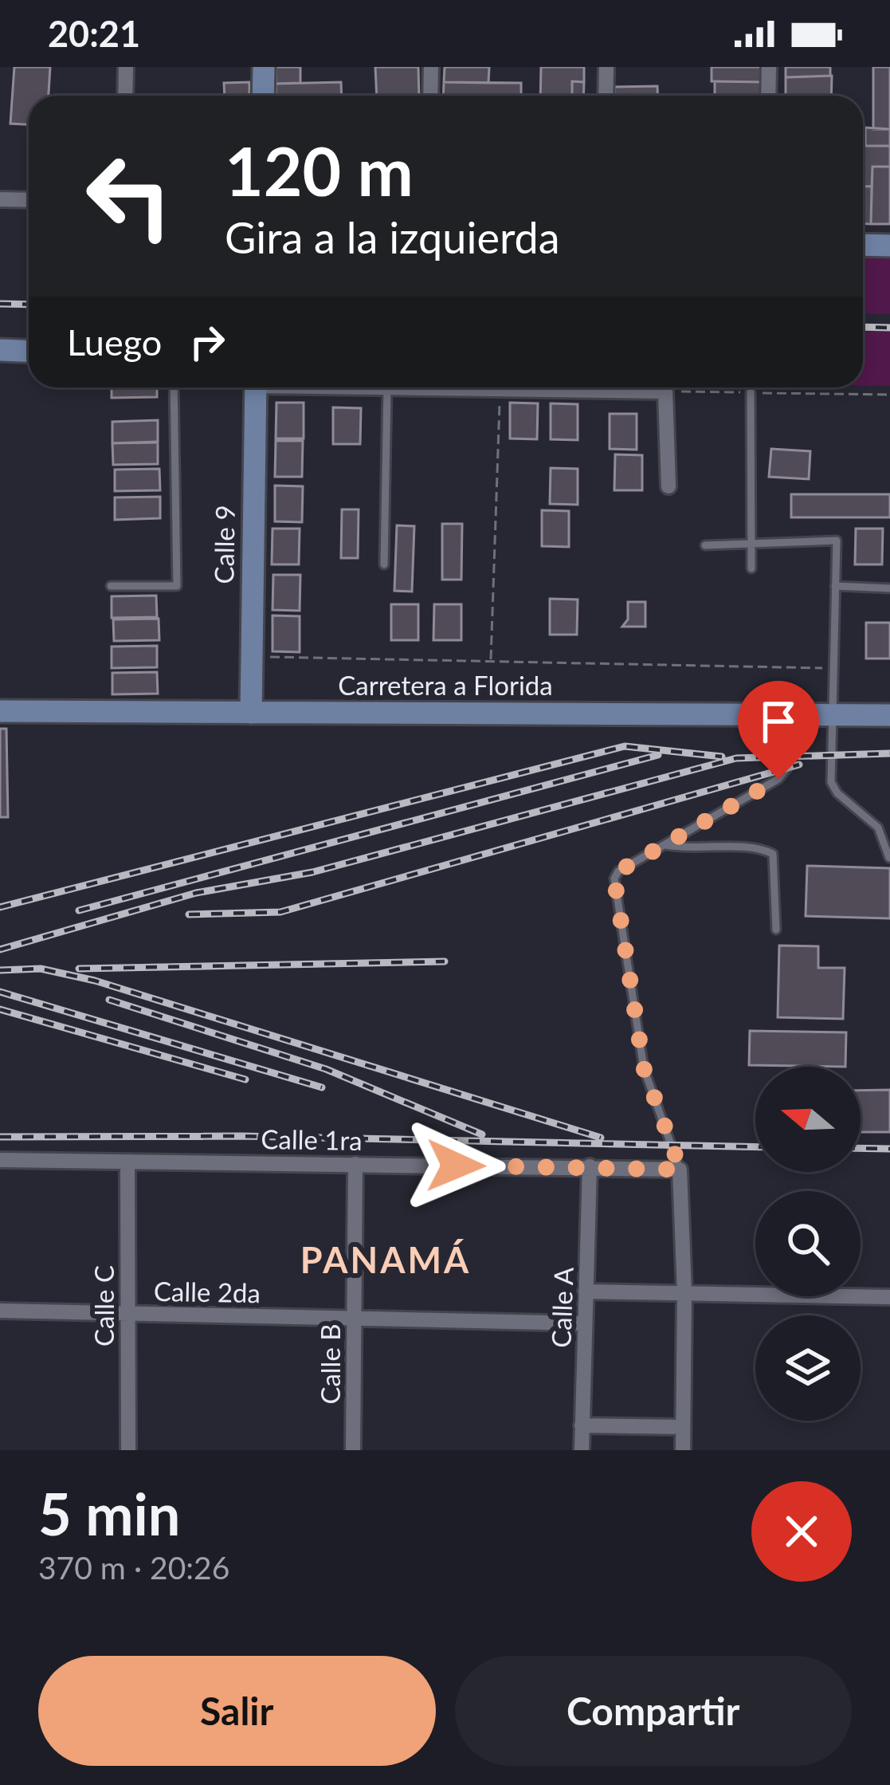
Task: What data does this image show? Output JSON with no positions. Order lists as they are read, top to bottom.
{
  "streets": {
    "main road": ["Calle 9", "Carretera a Florida"],
    "street": [
      "Calle 1ra",
      "Calle 2da",
      "Calle C",
      "Calle A",
      "Calle B"
    ]
  },
  "crossings": [
    ["Calle 9", "Carretera a Florida"],
    ["Calle 1ra", "Calle C"],
    ["Calle 1ra", "Calle A"],
    ["Calle 1ra", "Calle B"],
    ["Calle 2da", "Calle C"],
    ["Calle 2da", "Calle A"],
    ["Calle 2da", "Calle B"]
  ],
  "districts": ["PANAMÁ"],
  "north": "left",
  "page": {
    "status": "20:21",
    "turn": ["120 m", "Gira a la izquierda"],
    "then": "Luego",
    "heading": ["5 min", "370 m · 20:26"],
    "buttons": ["Salir", "Compartir"]
  }
}
